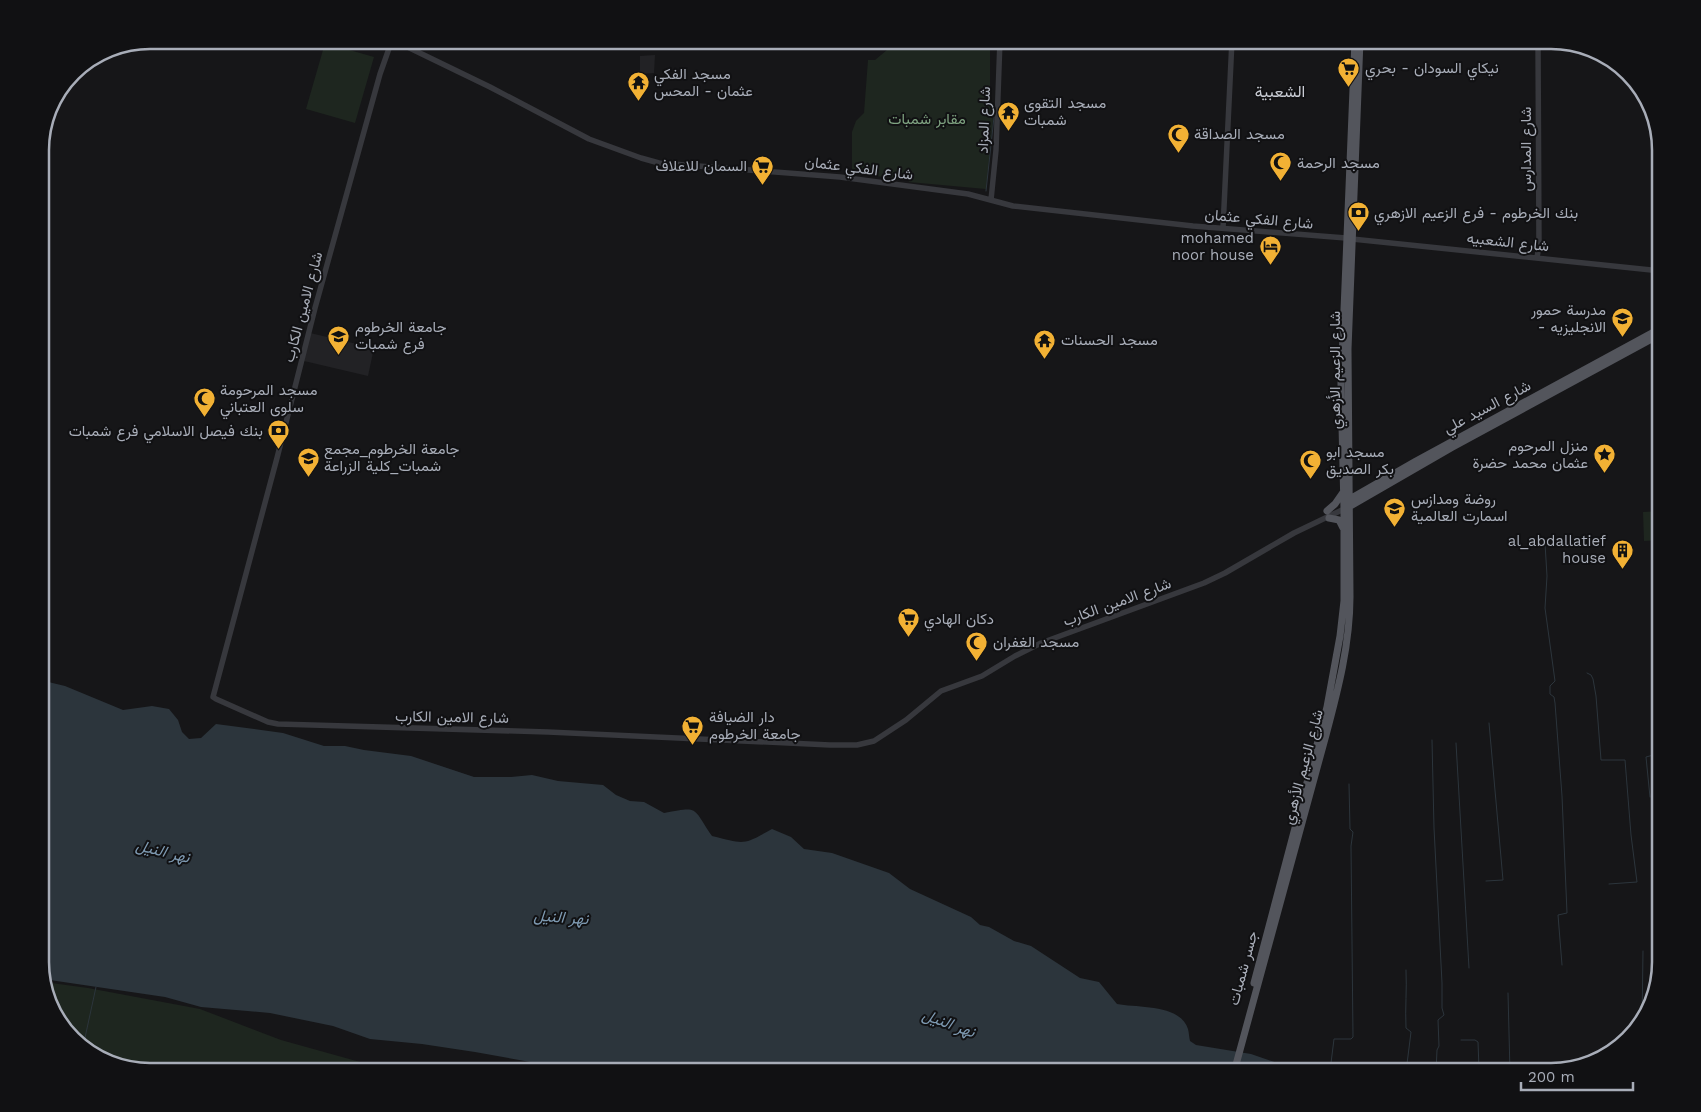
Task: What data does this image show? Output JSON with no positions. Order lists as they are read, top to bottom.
{
  "streets": {
    "main road": ["شارع الزعيم الأزهري", "شارع السيد علي", "جسر شمبات"],
    "street": [
      "شارع المزاد",
      "شارع المدارس",
      "شارع الفكي عثمان",
      "شارع الشعبيه",
      "شارع الامين الكارب"
    ]
  },
  "crossings": [
    ["شارع المزاد", "شارع الفكي عثمان"],
    ["شارع المدارس", "شارع الشعبيه"],
    ["شارع الفكي عثمان", "شارع الشعبيه"],
    ["شارع الفكي عثمان", "شارع الزعيم الأزهري"],
    ["شارع الشعبيه", "شارع الزعيم الأزهري"],
    ["شارع الامين الكارب", "شارع السيد علي"],
    ["شارع الزعيم الأزهري", "شارع السيد علي"],
    ["شارع الزعيم الأزهري", "جسر شمبات"]
  ],
  "districts": ["الشعبية"],
  "water": ["نهر النيل"],
  "parks": ["مقابر شمبات"],
  "places": {
    "supermarket": [
      "نيكاي السودان - بحري",
      "السمان للاعلاف",
      "دكان الهادي",
      "دار الضيافة جامعة الخرطوم"
    ],
    "temple": ["مسجد الفكي عثمان - المحس", "مسجد التقوى شمبات", "مسجد الحسنات"],
    "mosque": [
      "مسجد الصداقة",
      "مسجد الرحمة",
      "مسجد المرحومة سلوى العتباني",
      "مسجد ابو بكر الصديق",
      "مسجد الغفران"
    ],
    "bank": ["بنك الخرطوم - فرع الزعيم الازهري", "بنك فيصل الاسلامي فرع شمبات"],
    "hotel": ["mohamed noor house"],
    "school or university": [
      "مدرسة حمور - الانجليزيه",
      "جامعة الخرطوم فرع شمبات",
      "جامعة الخرطوم_مجمع شمبات_كلية الزراعة",
      "روضة ومدازس اسمارت العالمية"
    ],
    "place": ["منزل المرحوم عثمان محمد حضرة"],
    "building": ["al_abdallatief house"]
  },
  "scale_bar": "200 m"
}
